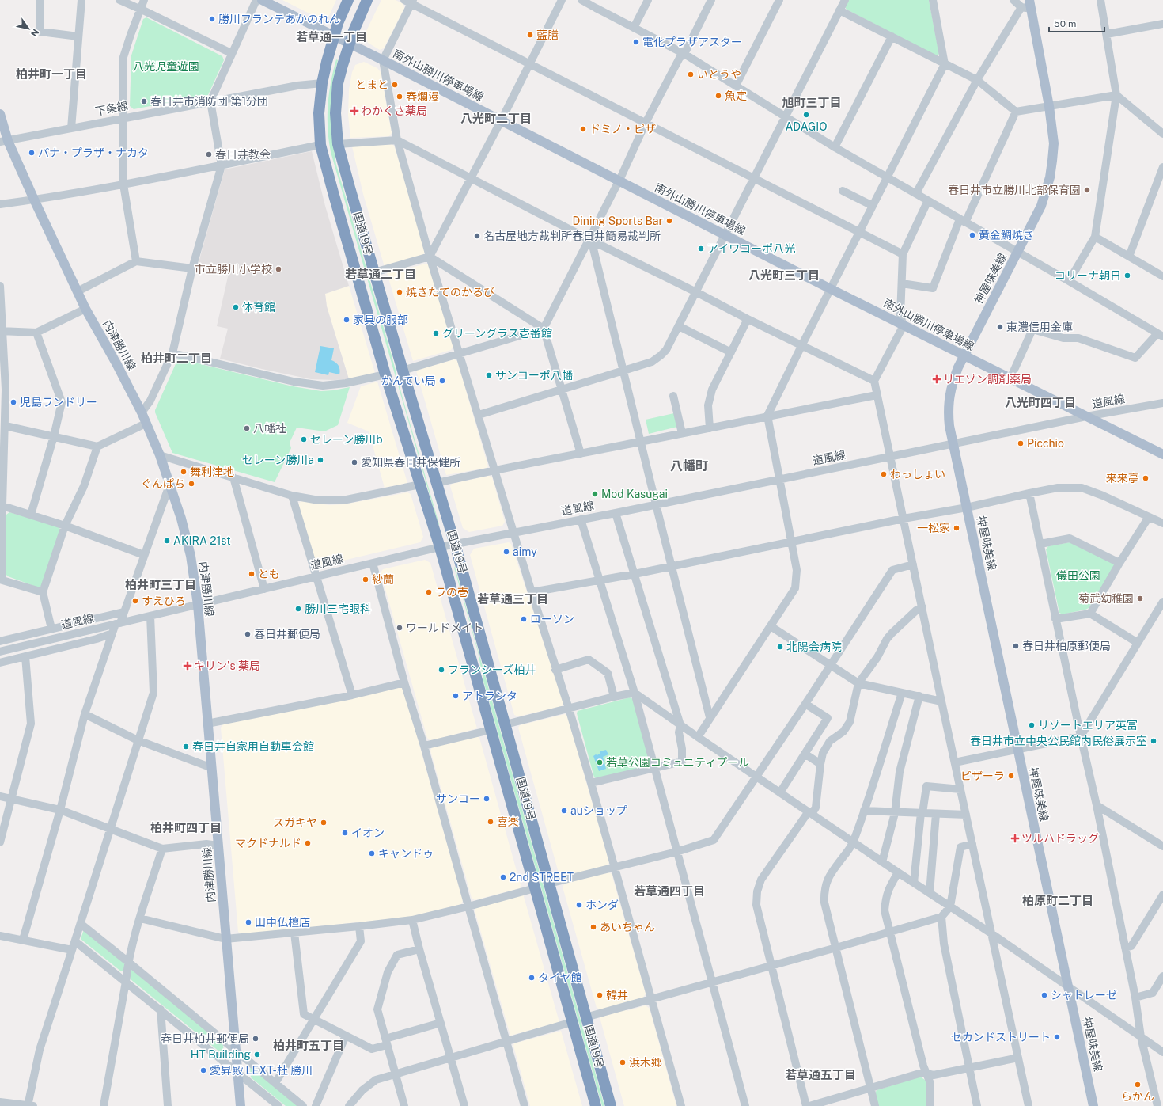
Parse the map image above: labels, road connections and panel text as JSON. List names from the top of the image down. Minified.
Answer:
{"streets":{"highway":["国道19号"],"main road":["南外山勝川停車場線","神屋味美線","内津勝川線"],"street":["下条線","道風線"]},"crossings":[["南外山勝川停車場線","国道19号"],["南外山勝川停車場線","神屋味美線"],["南外山勝川停車場線","道風線"],["下条線","国道19号"],["下条線","内津勝川線"],["国道19号","道風線"],["神屋味美線","道風線"],["内津勝川線","道風線"]],"districts":["若草通一丁目","柏井町一丁目","旭町三丁目","八光町二丁目","若草通二丁目","八光町三丁目","柏井町二丁目","八光町四丁目","八幡町","柏井町三丁目","若草通三丁目","柏井町四丁目","若草通四丁目","柏原町二丁目","柏井町五丁目","若草通五丁目"],"parks":["八光児童遊園","儀田公園"],"places":{"other":["勝川フランテあかのれん","藍膳","電化プラザアスター","いとうや","とまと","魚定","春爛漫","春日井市消防団 第1分団","ADAGIO","ドミノ・ピザ","パナ・プラザ・ナカタ","春日井教会","春日井市立勝川北部保育園","Dining Sports Bar","黄金鯛焼き","名古屋地方裁判所春日井簡易裁判所","アイワコーポ八光","市立勝川小学校","コリーナ朝日","焼きたてのかるび","体育館","家具の服部","東濃信用金庫","グリーングラス壱番館","サンコーポ八幡","かんてい局","児島ランドリー","八幡社","セレーン勝川b","Picchio","セレーン勝川a","愛知県春日井保健所","舞利津地","わっしょい","来来亭","ぐんぱち","Mod Kasugai","一松家","AKIRA 21st","aimy","とも","紗蘭","ラの壱","菊武幼稚園","すえひろ","勝川三宅眼科","ローソン","ワールドメイト","春日井郵便局","春日井柏原郵便局","北陽会病院","フランシーズ柏井","アトランタ","リゾートエリア英富","春日井市立中央公民館内民俗展示室","春日井自家用自動車会館","若草公園コミュニティプール","ピザーラ","サンコー","auショップ","喜楽","スガキヤ","イオン","マクドナルド","キャンドゥ","2nd STREET","ホンダ","田中仏檀店","あいちゃん","タイヤ館","韓丼","シャトレーゼ","セカンドストリート","春日井柏井郵便局","HT Building","浜木郷","愛昇殿 LEXT-杜 勝川","らかん"],"health":["わかくさ薬局","リエゾン調剤薬局","キリン's 薬局","ツルハドラッグ"]},"scale_bar":"50 m","north":"bottom right"}
